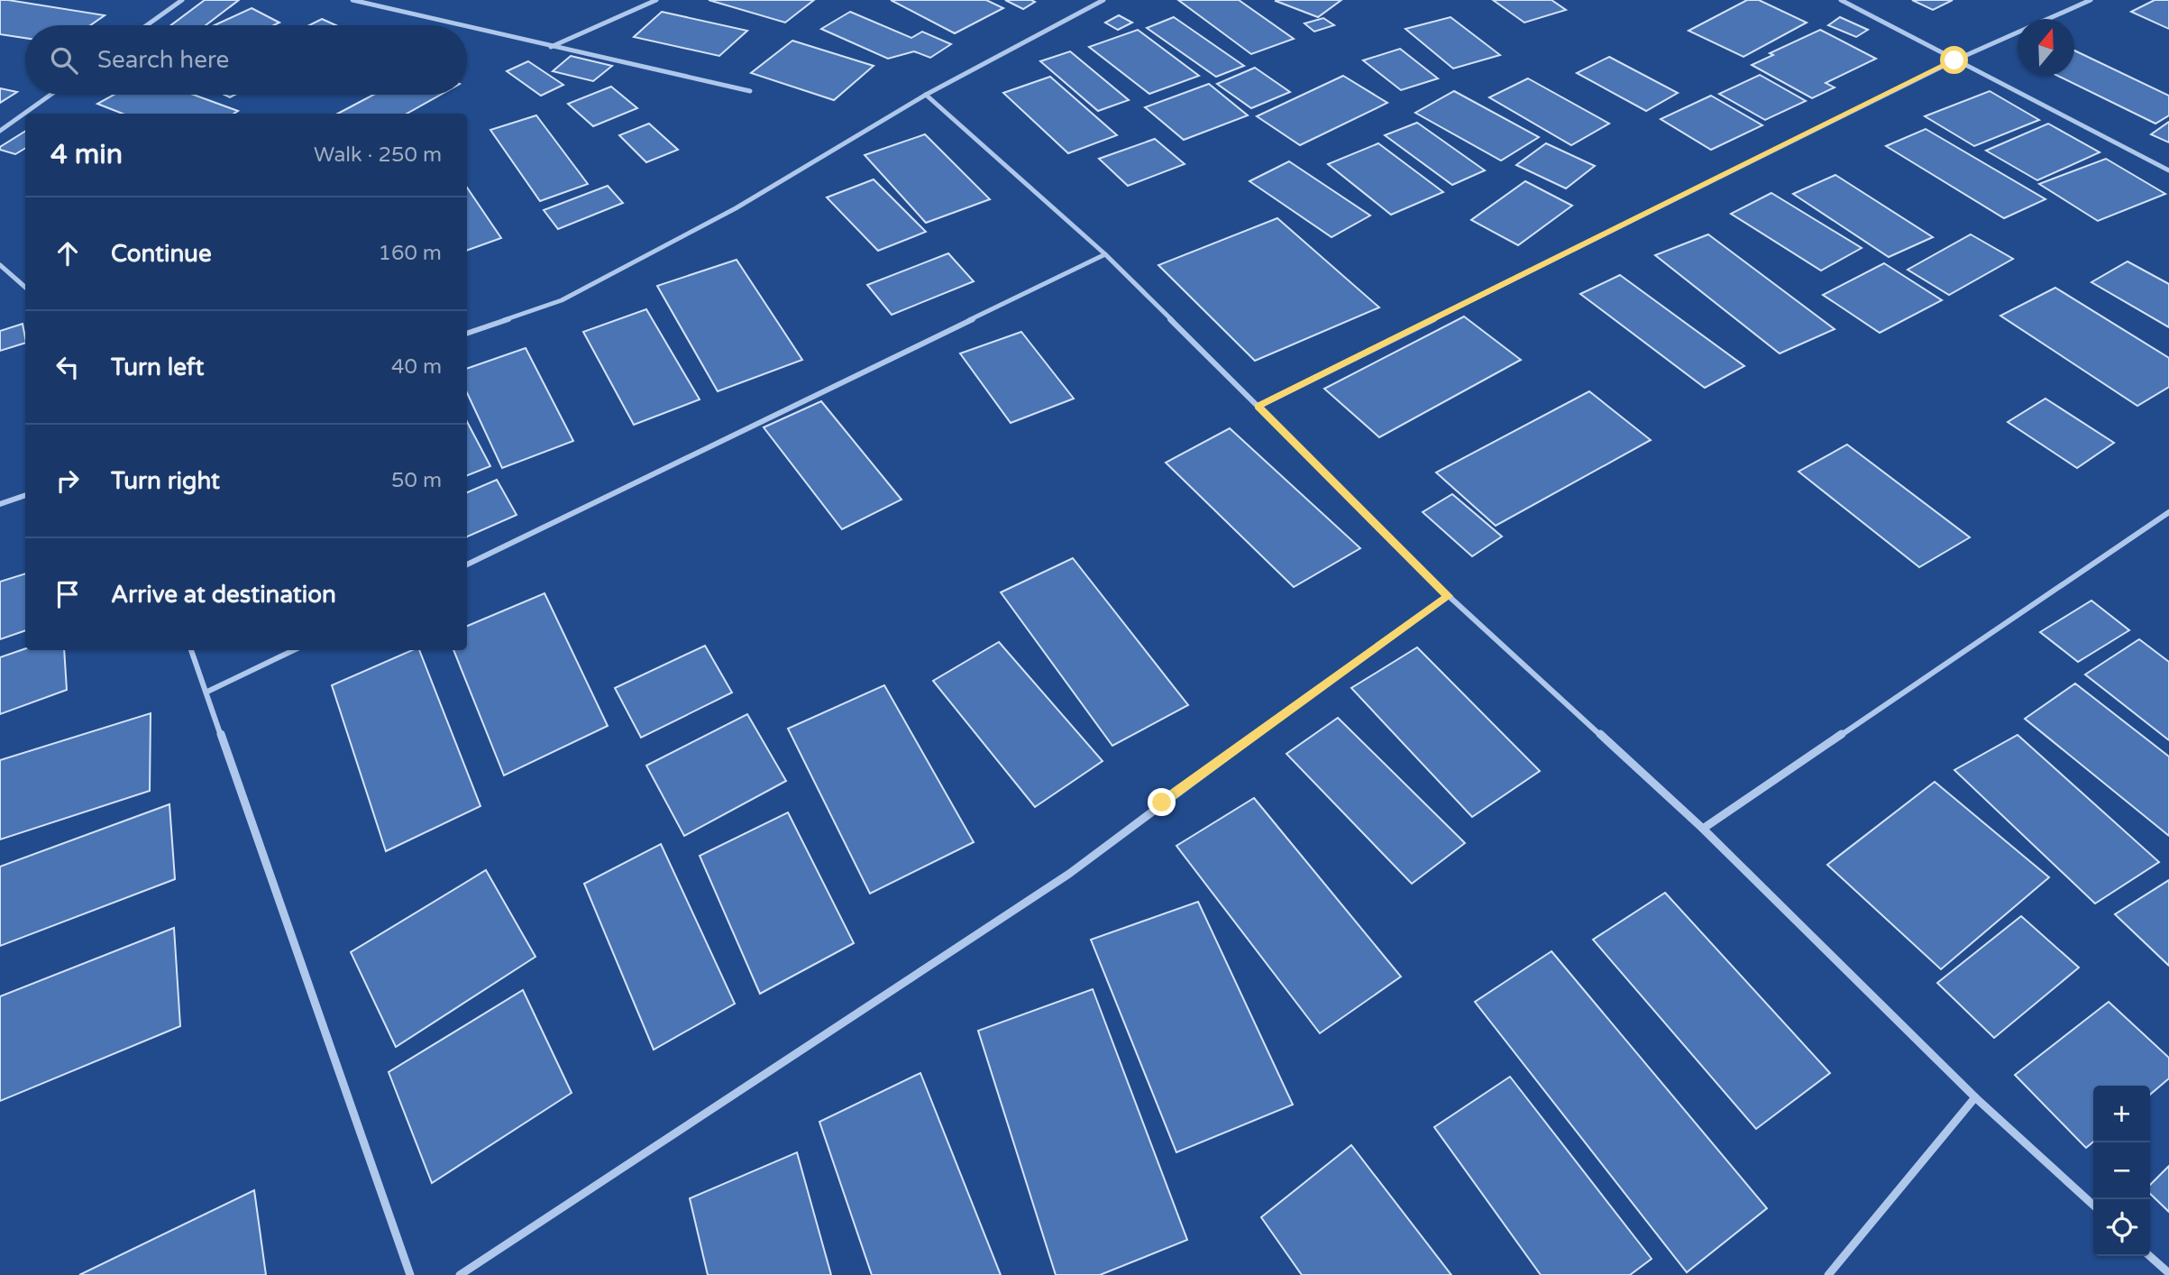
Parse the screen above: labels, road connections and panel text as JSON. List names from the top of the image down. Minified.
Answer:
{"north":"top","page":{"search":"Search here","heading":["4 min","Walk · 250 m"],"list":[["Continue","160 m"],["Turn left","40 m"],["Turn right","50 m"],"Arrive at destination"],"map_buttons":["+","−"]}}
